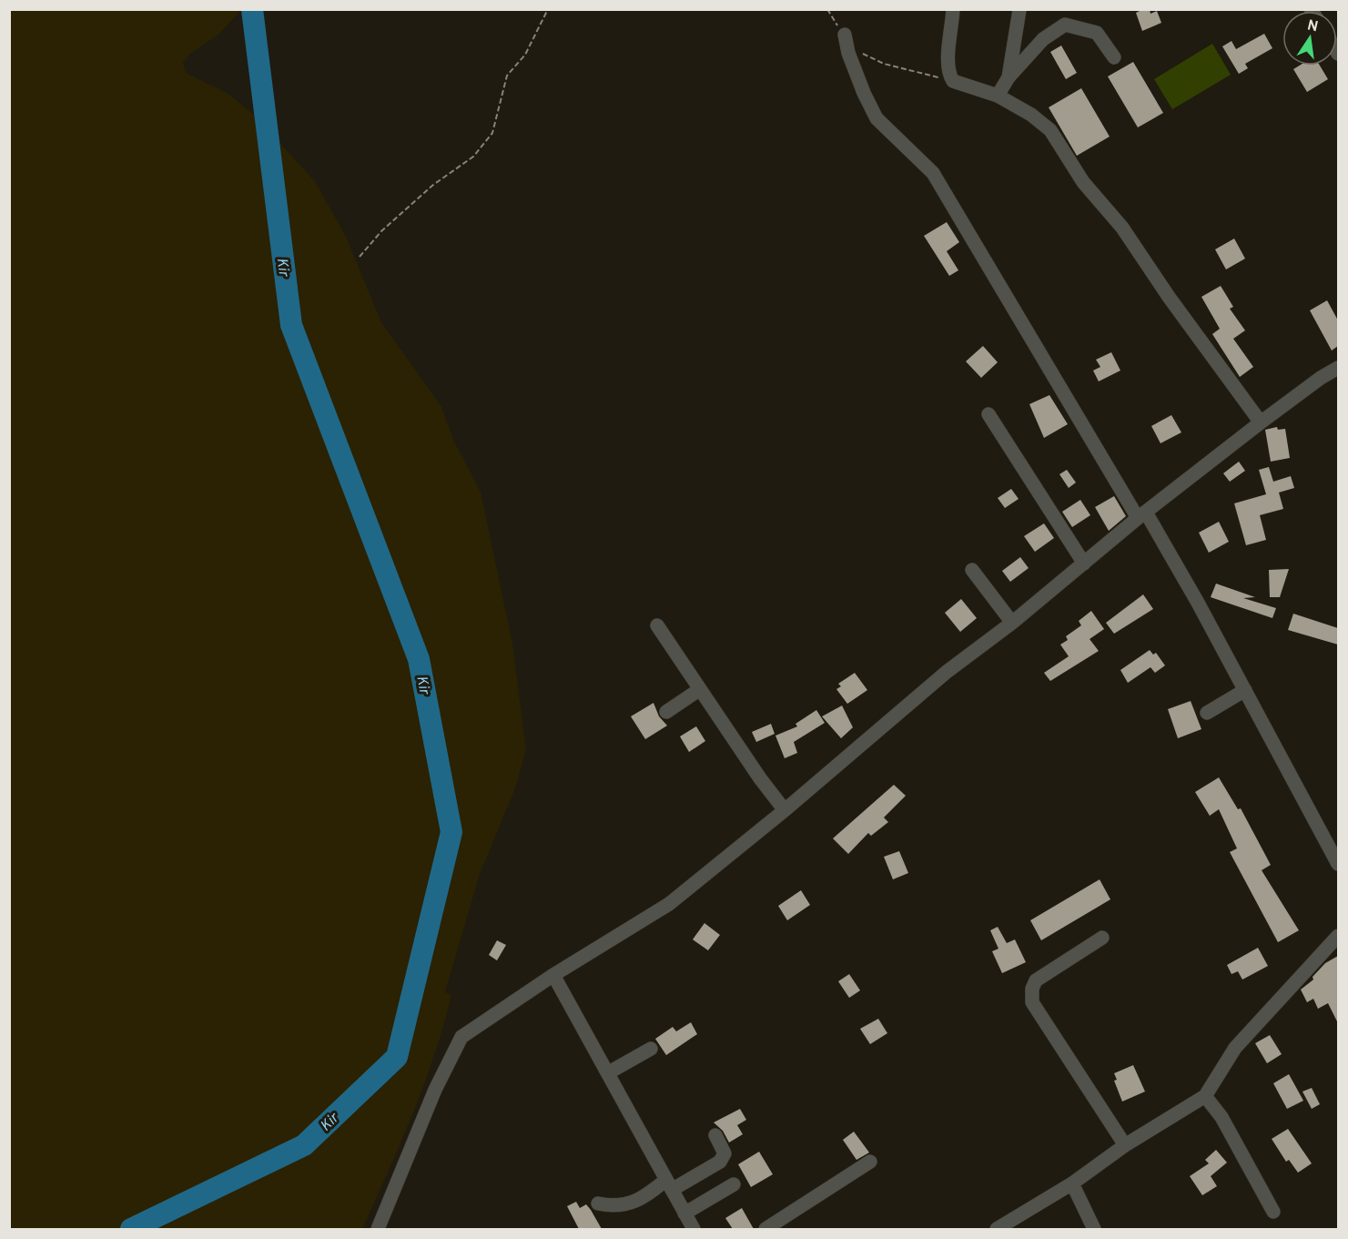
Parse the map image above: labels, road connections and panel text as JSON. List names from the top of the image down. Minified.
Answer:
{"water":["Kir"],"north":"top"}
